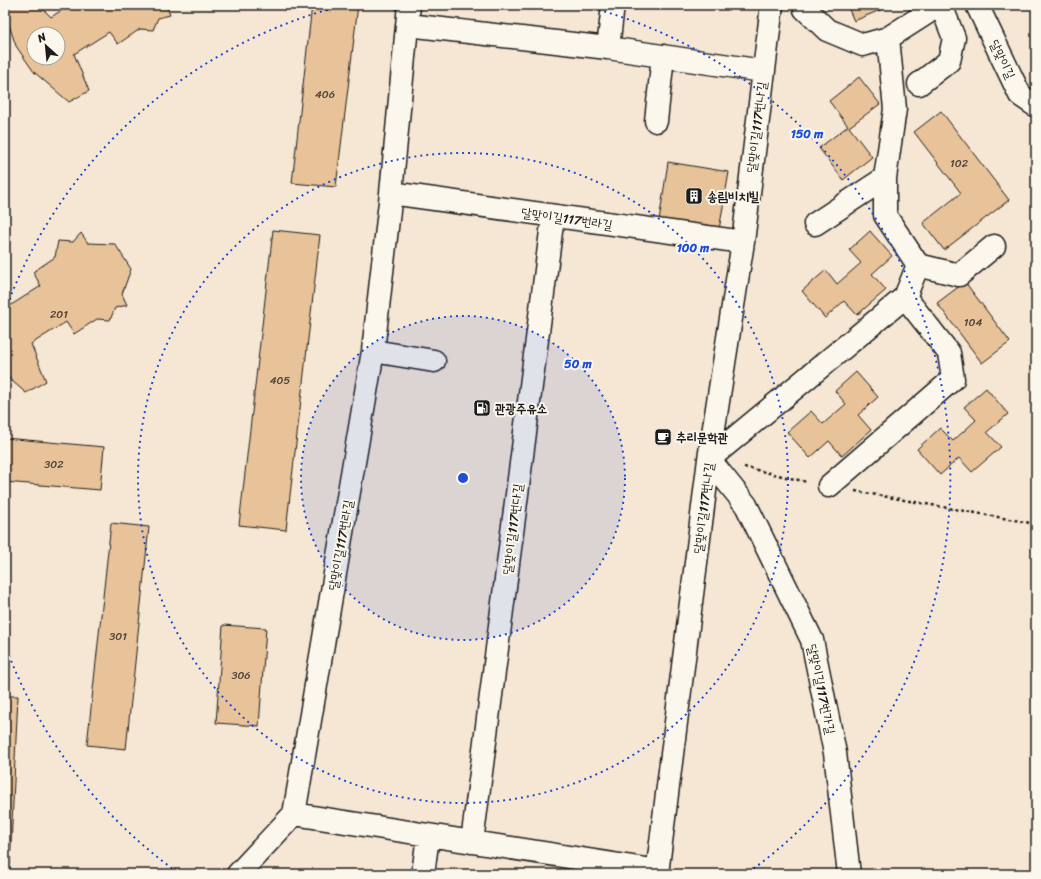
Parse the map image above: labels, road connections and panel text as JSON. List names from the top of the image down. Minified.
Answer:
{"streets":{"street":["달맞이길","달맞이길117번나길","달맞이길117번라길","달맞이길117번다길","달맞이길117번가길"]},"crossings":[["달맞이길117번나길","달맞이길117번라길"],["달맞이길117번나길","달맞이길117번가길"],["달맞이길117번라길","달맞이길117번다길"]],"places":{"building":["송림비치빌"],"fuel station":["관광주유소"],"cafe":["추리문학관"]},"house_numbers":["406","102","201","104","405","302","301","306"],"north":"top left","rings":["150 m","100 m","50 m"]}
